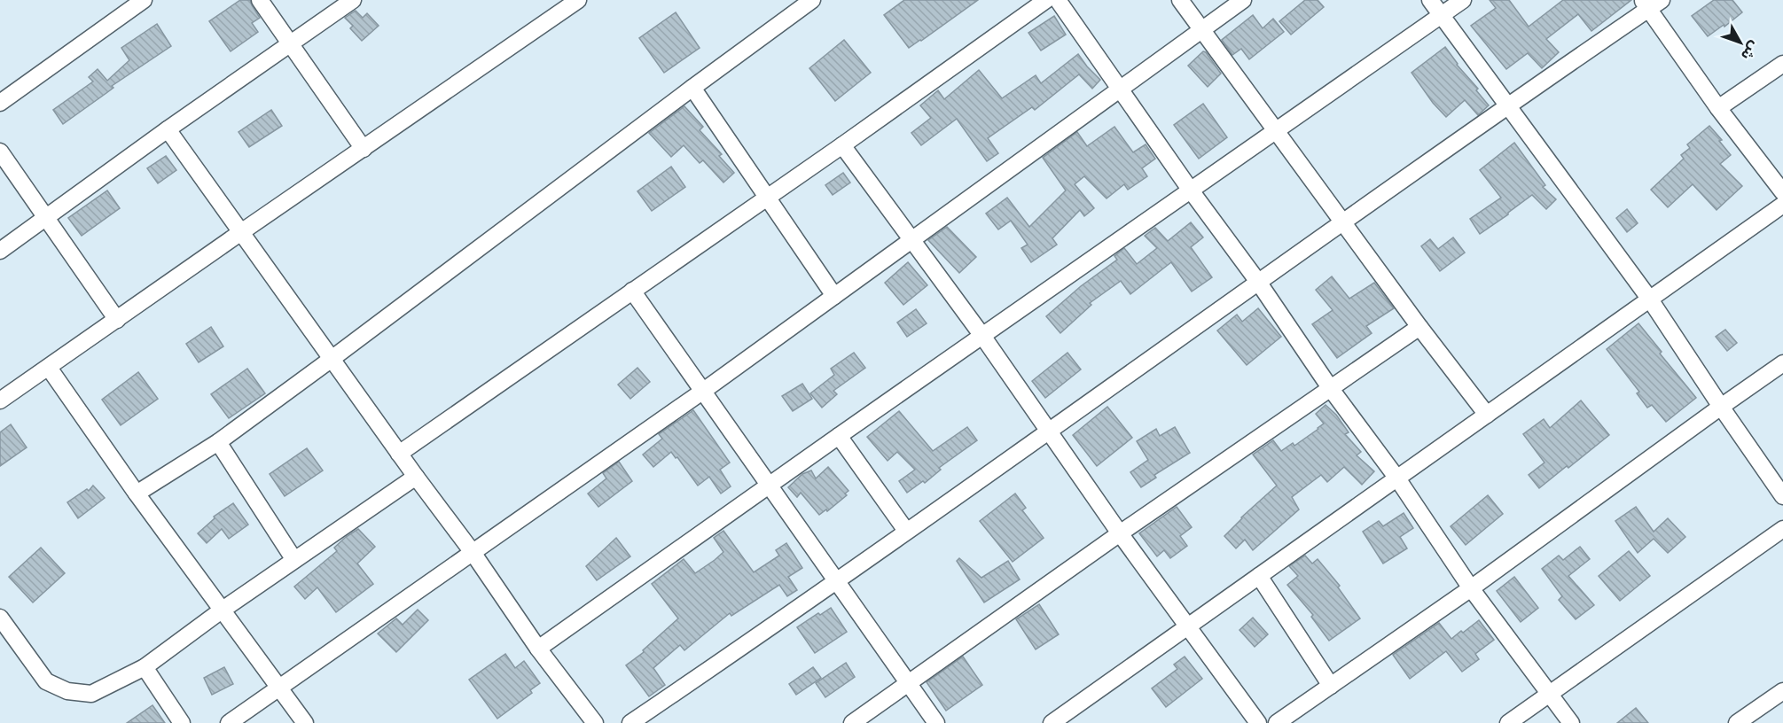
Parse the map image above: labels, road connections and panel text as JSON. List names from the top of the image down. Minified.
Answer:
{"north":"bottom right"}
